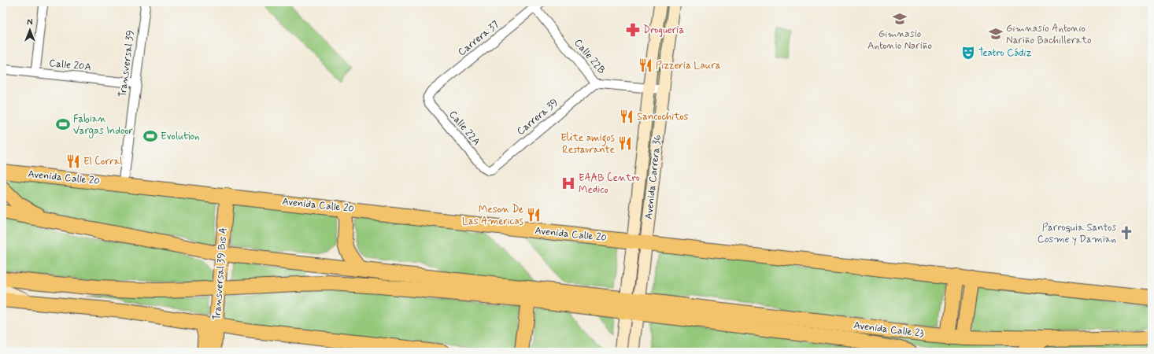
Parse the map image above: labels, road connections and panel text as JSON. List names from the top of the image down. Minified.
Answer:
{"streets":{"highway":["Avenida Calle 20","Avenida Calle 23"],"main road":["Avenida Carrera 36","Transversal 39 Bis A"],"street":["Carrera 37","Calle 22B","Transversal 39","Calle 20A","Carrera 39","Calle 22A"]},"crossings":[["Carrera 37","Calle 22B"],["Carrera 37","Calle 22A"],["Calle 22B","Carrera 39"],["Calle 22B","Avenida Carrera 36"],["Transversal 39","Calle 20A"],["Transversal 39","Avenida Calle 20"],["Carrera 39","Calle 22A"],["Avenida Carrera 36","Avenida Calle 20"],["Avenida Carrera 36","Avenida Calle 23"],["Avenida Calle 20","Transversal 39 Bis A"]],"places":{"school or university":["Gimnasio Antonio Nariño","Gimnasio Antonio Nariño Bachillerato"],"pharmacy":["Drogueria"],"theatre":["Teatro Cádiz"],"restaurant":["Pizzeria Laura","Sancochitos","Elite amigos Restaurante","El Corral","Meson De Las Americas"],"sports":["Fabian Vargas Indoor","Evolution"],"hospital":["EAAB Centro Medico"],"church":["Parroquia Santos Cosme y Damian"]},"north":"top"}
